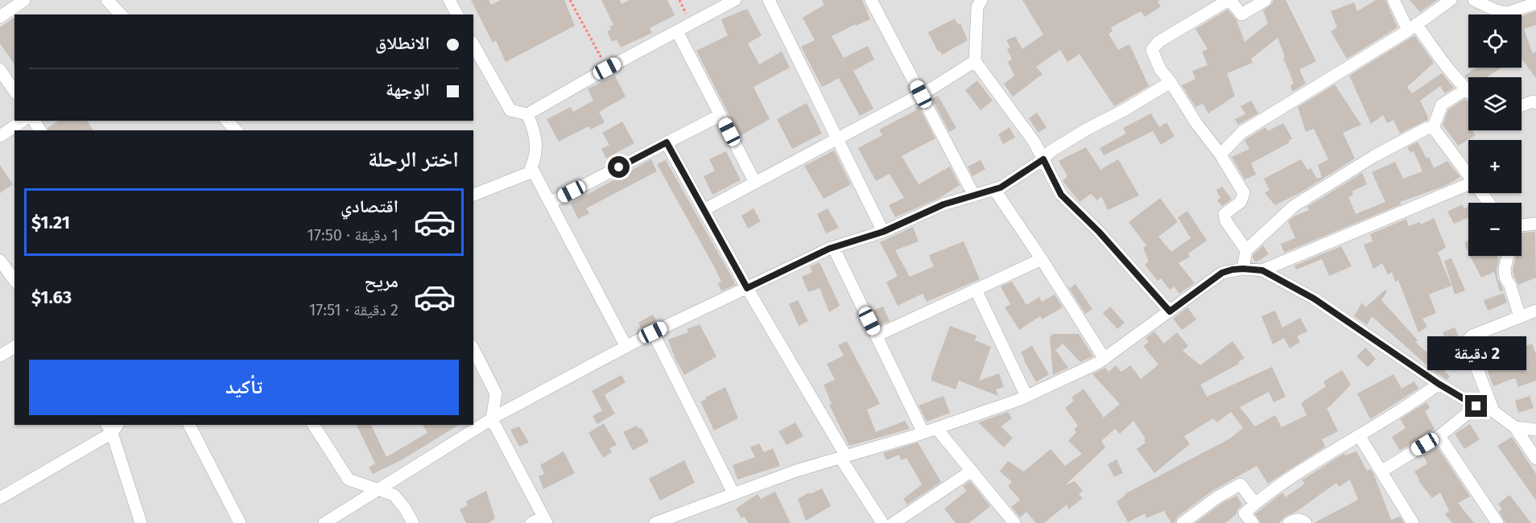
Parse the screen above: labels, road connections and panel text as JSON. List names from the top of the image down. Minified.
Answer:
{"page":{"map_buttons":["+","−"],"banner":["الانطلاق","الوجهة"],"heading":"اختر الرحلة","list":[{"name":"اقتصادي","note":"1 دقيقة · 17:50","value":"$1.21"},{"name":"مريح","note":"2 دقيقة · 17:51","value":"$1.63"}],"bubble":"2 دقيقة","buttons":"تأكيد"}}
